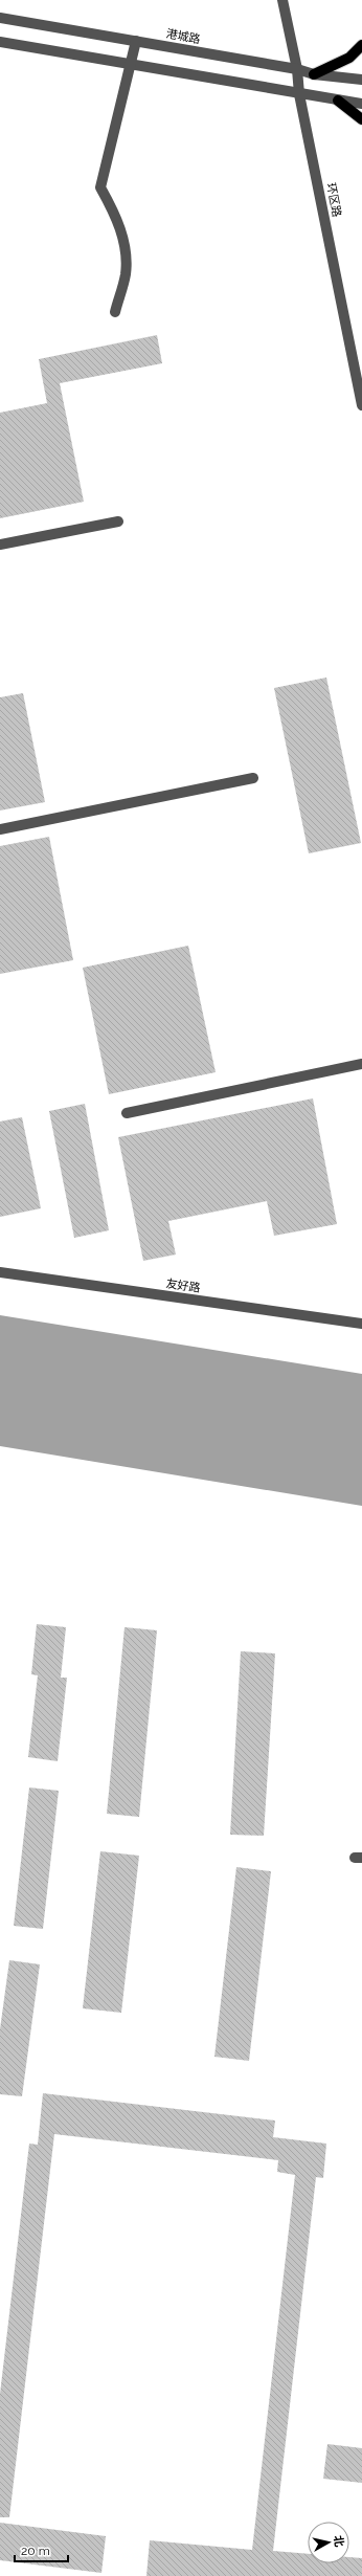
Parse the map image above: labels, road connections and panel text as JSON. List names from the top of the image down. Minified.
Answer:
{"streets":{"street":["港城路","环区路","友好路"]},"crossings":[["港城路","环区路"]],"scale_bar":"20 m","north":"right"}
